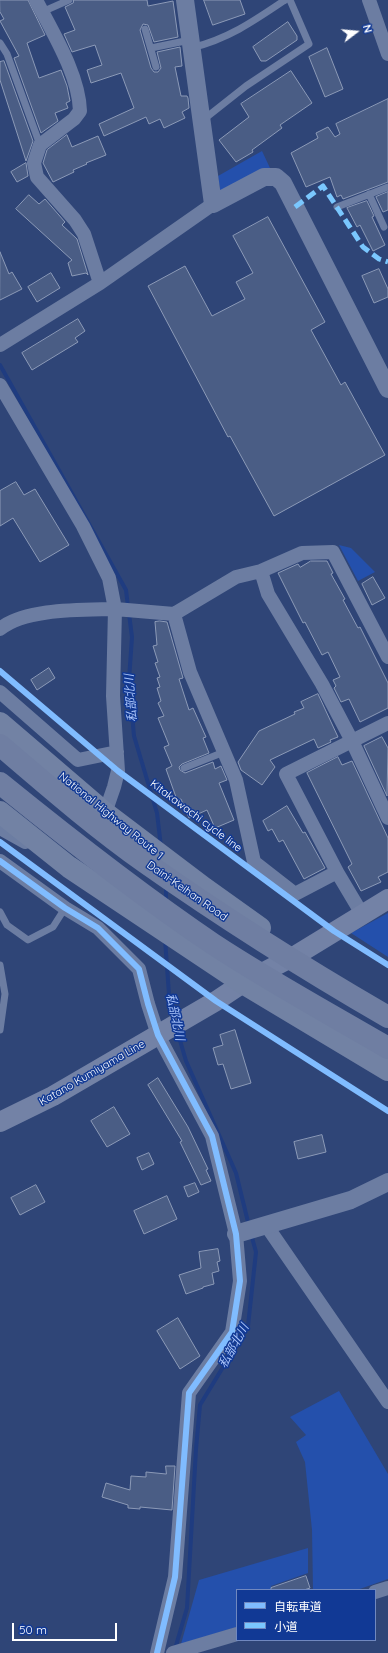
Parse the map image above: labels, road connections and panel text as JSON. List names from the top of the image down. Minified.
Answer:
{"streets":{"highway":["National Highway Route 1","Daini-Keihan Road"],"main road":["Katano Kumiyama Line"],"cycle path":["Kitakawachi cycle line"]},"crossings":[["National Highway Route 1","Katano Kumiyama Line"]],"water":["私部北川"],"legend":["自転車道","小道"],"scale_bar":"50 m","north":"right"}
